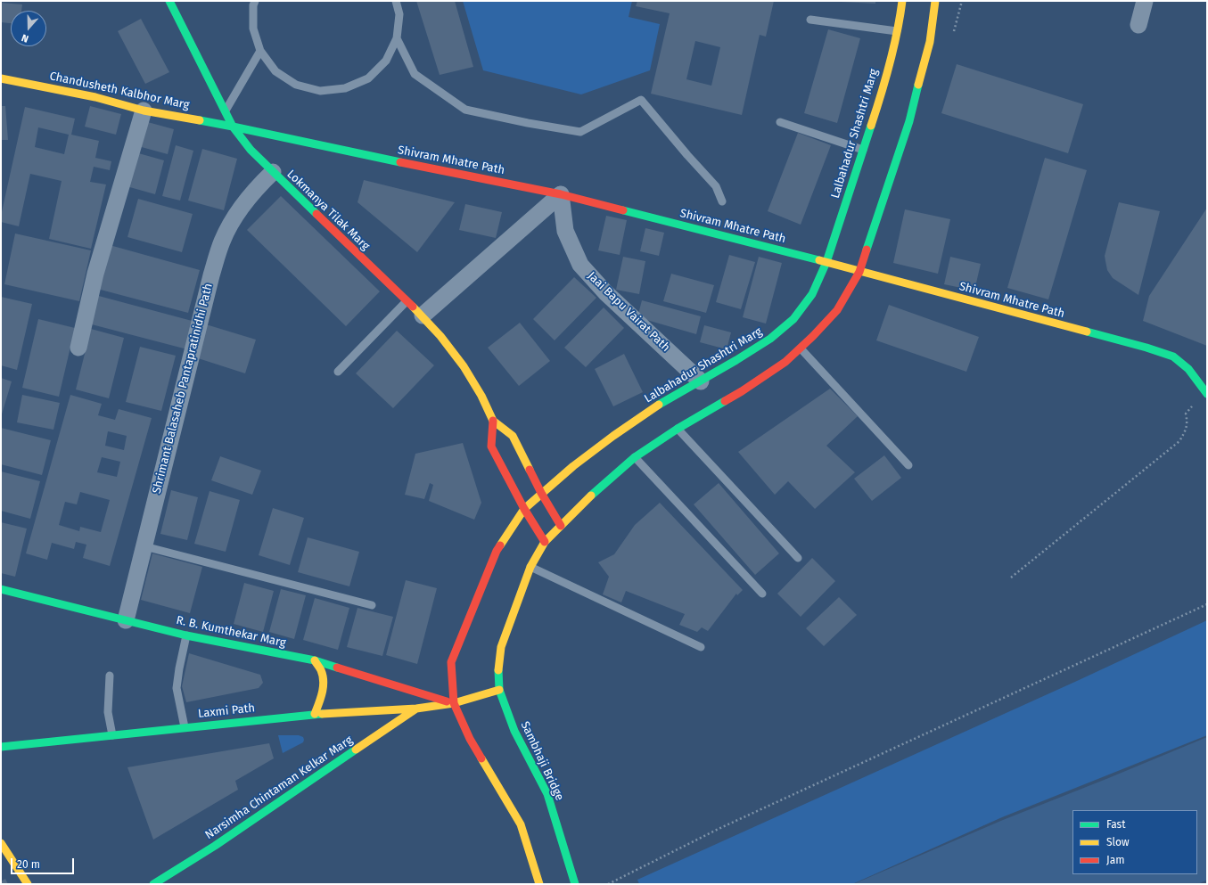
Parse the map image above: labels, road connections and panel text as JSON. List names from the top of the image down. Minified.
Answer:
{"streets":{"main road":["Chandusheth Kalbhor Marg","Lalbahadur Shashtri Marg","Shivram Mhatre Path","Lokmanya Tilak Marg","R. B. Kumthekar Marg","Laxmi Path","Sambhaji Bridge","Narsimha Chintaman Kelkar Marg"],"street":["Jaai Bapu Vairat Path","Shrimant Balasaheb Pantapratinidhi Path"]},"crossings":[["Chandusheth Kalbhor Marg","Shivram Mhatre Path"],["Chandusheth Kalbhor Marg","Lokmanya Tilak Marg"],["Lalbahadur Shashtri Marg","Shivram Mhatre Path"],["Lalbahadur Shashtri Marg","Lokmanya Tilak Marg"],["Lalbahadur Shashtri Marg","Jaai Bapu Vairat Path"],["Lalbahadur Shashtri Marg","R. B. Kumthekar Marg"],["Lalbahadur Shashtri Marg","Laxmi Path"],["Shivram Mhatre Path","Lokmanya Tilak Marg"],["Shivram Mhatre Path","Jaai Bapu Vairat Path"],["Lokmanya Tilak Marg","Shrimant Balasaheb Pantapratinidhi Path"],["Shrimant Balasaheb Pantapratinidhi Path","R. B. Kumthekar Marg"],["R. B. Kumthekar Marg","Laxmi Path"],["Laxmi Path","Sambhaji Bridge"],["Laxmi Path","Narsimha Chintaman Kelkar Marg"]],"legend":["Fast","Slow","Jam"],"scale_bar":"20 m","north":"bottom"}
